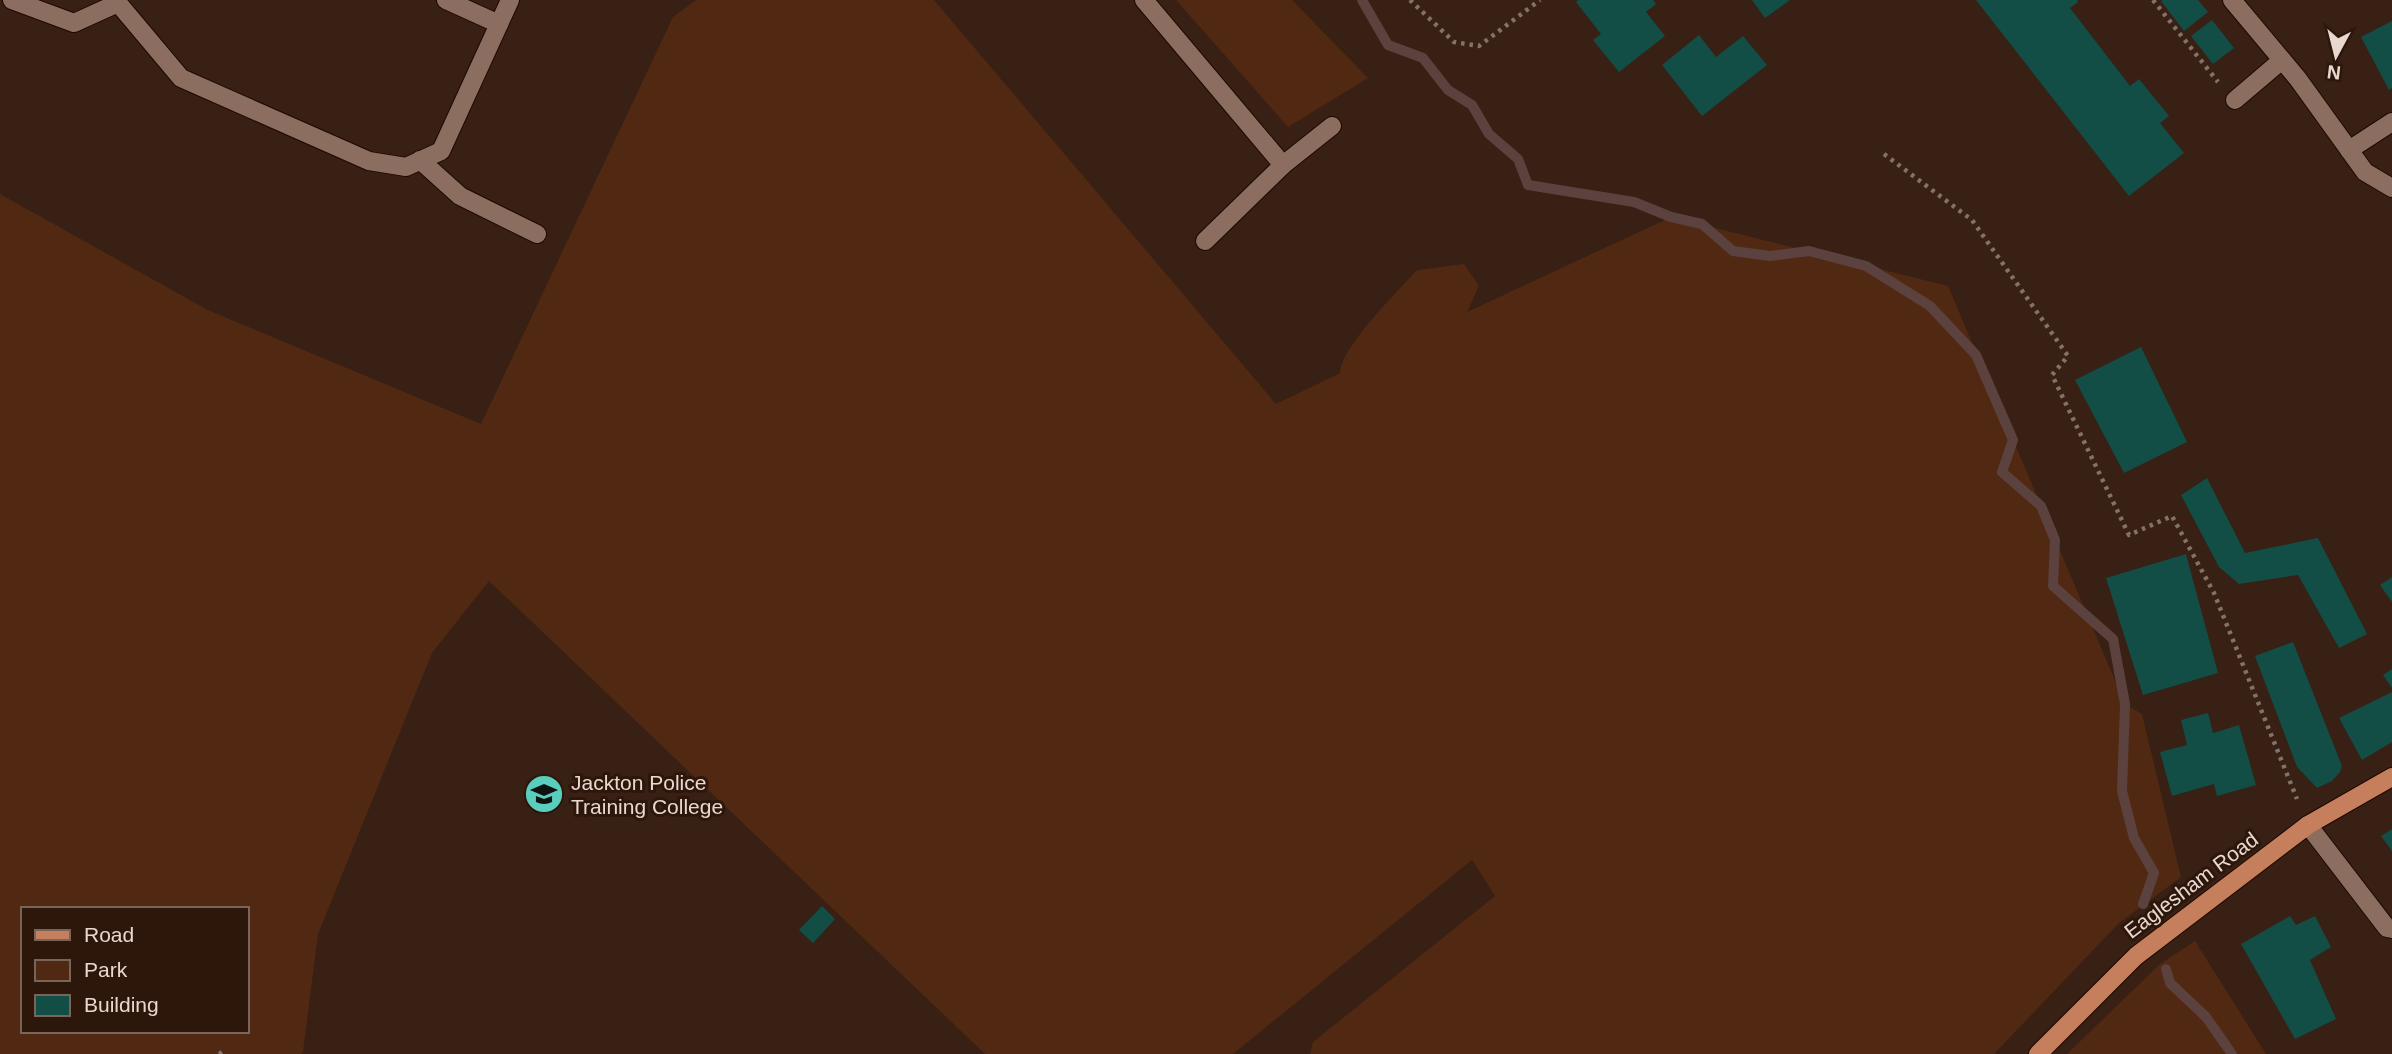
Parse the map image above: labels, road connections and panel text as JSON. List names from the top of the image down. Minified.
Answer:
{"streets":{"main road":["Eaglesham Road"]},"places":{"school or university":["Jackton Police Training College"]},"legend":["Road","Park","Building"],"north":"bottom"}
